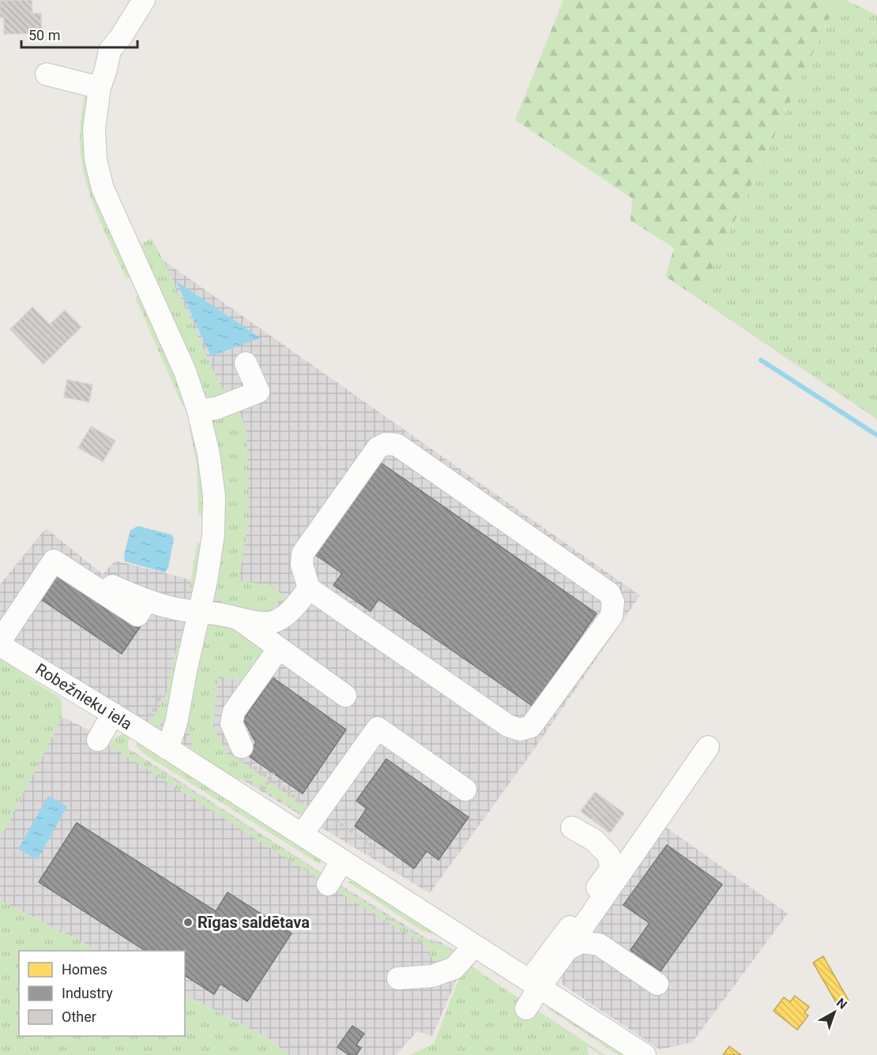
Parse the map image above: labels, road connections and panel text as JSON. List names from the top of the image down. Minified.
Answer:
{"streets":{"street":["Robežnieku iela"]},"places":["Rīgas saldētava"],"legend":["Homes","Industry","Other"],"scale_bar":"50 m","north":"top right"}
